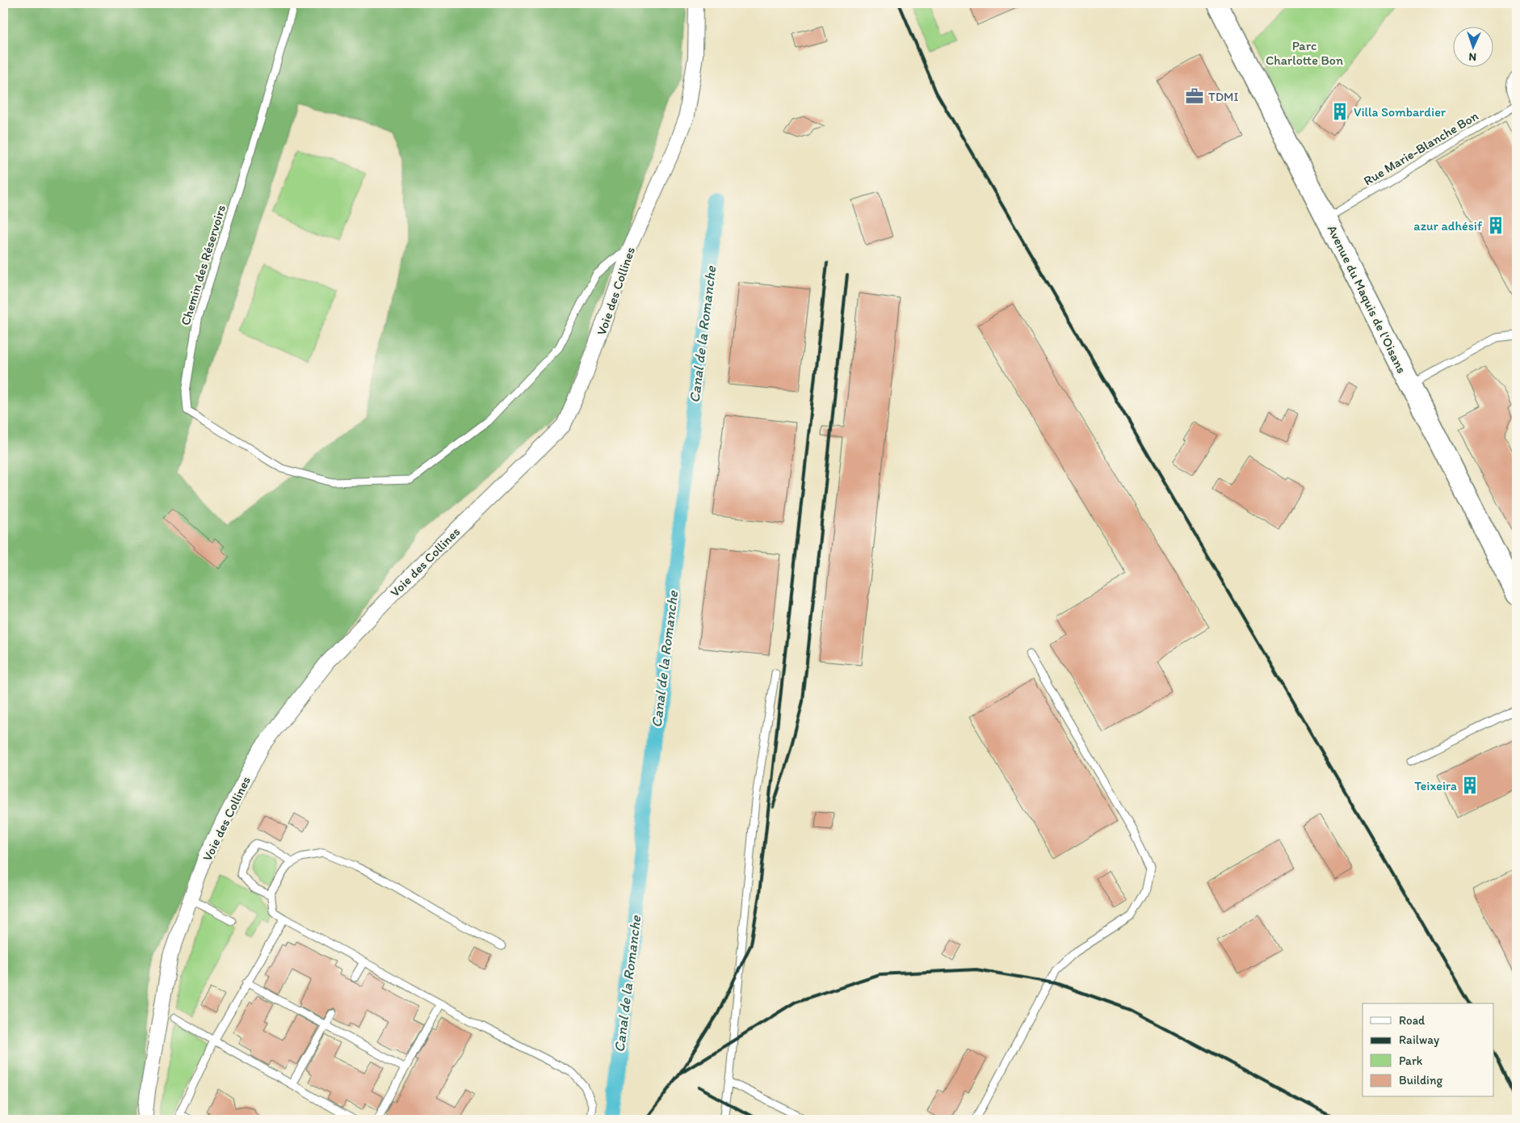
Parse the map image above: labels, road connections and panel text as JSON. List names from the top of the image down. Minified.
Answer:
{"streets":{"street":["Voie des Collines","Avenue du Maquis de l'Oisans"],"lane":["Rue Marie-Blanche Bon","Chemin des Réservoirs"]},"crossings":[["Rue Marie-Blanche Bon","Avenue du Maquis de l'Oisans"],["Chemin des Réservoirs","Voie des Collines"]],"water":["Canal de la Romanche"],"parks":["Parc Charlotte Bon"],"places":{"office":["TDMI"],"building":["Villa Sombardier","azur adhésif","Teixeira"]},"legend":["Road","Railway","Park","Building"],"north":"bottom"}
